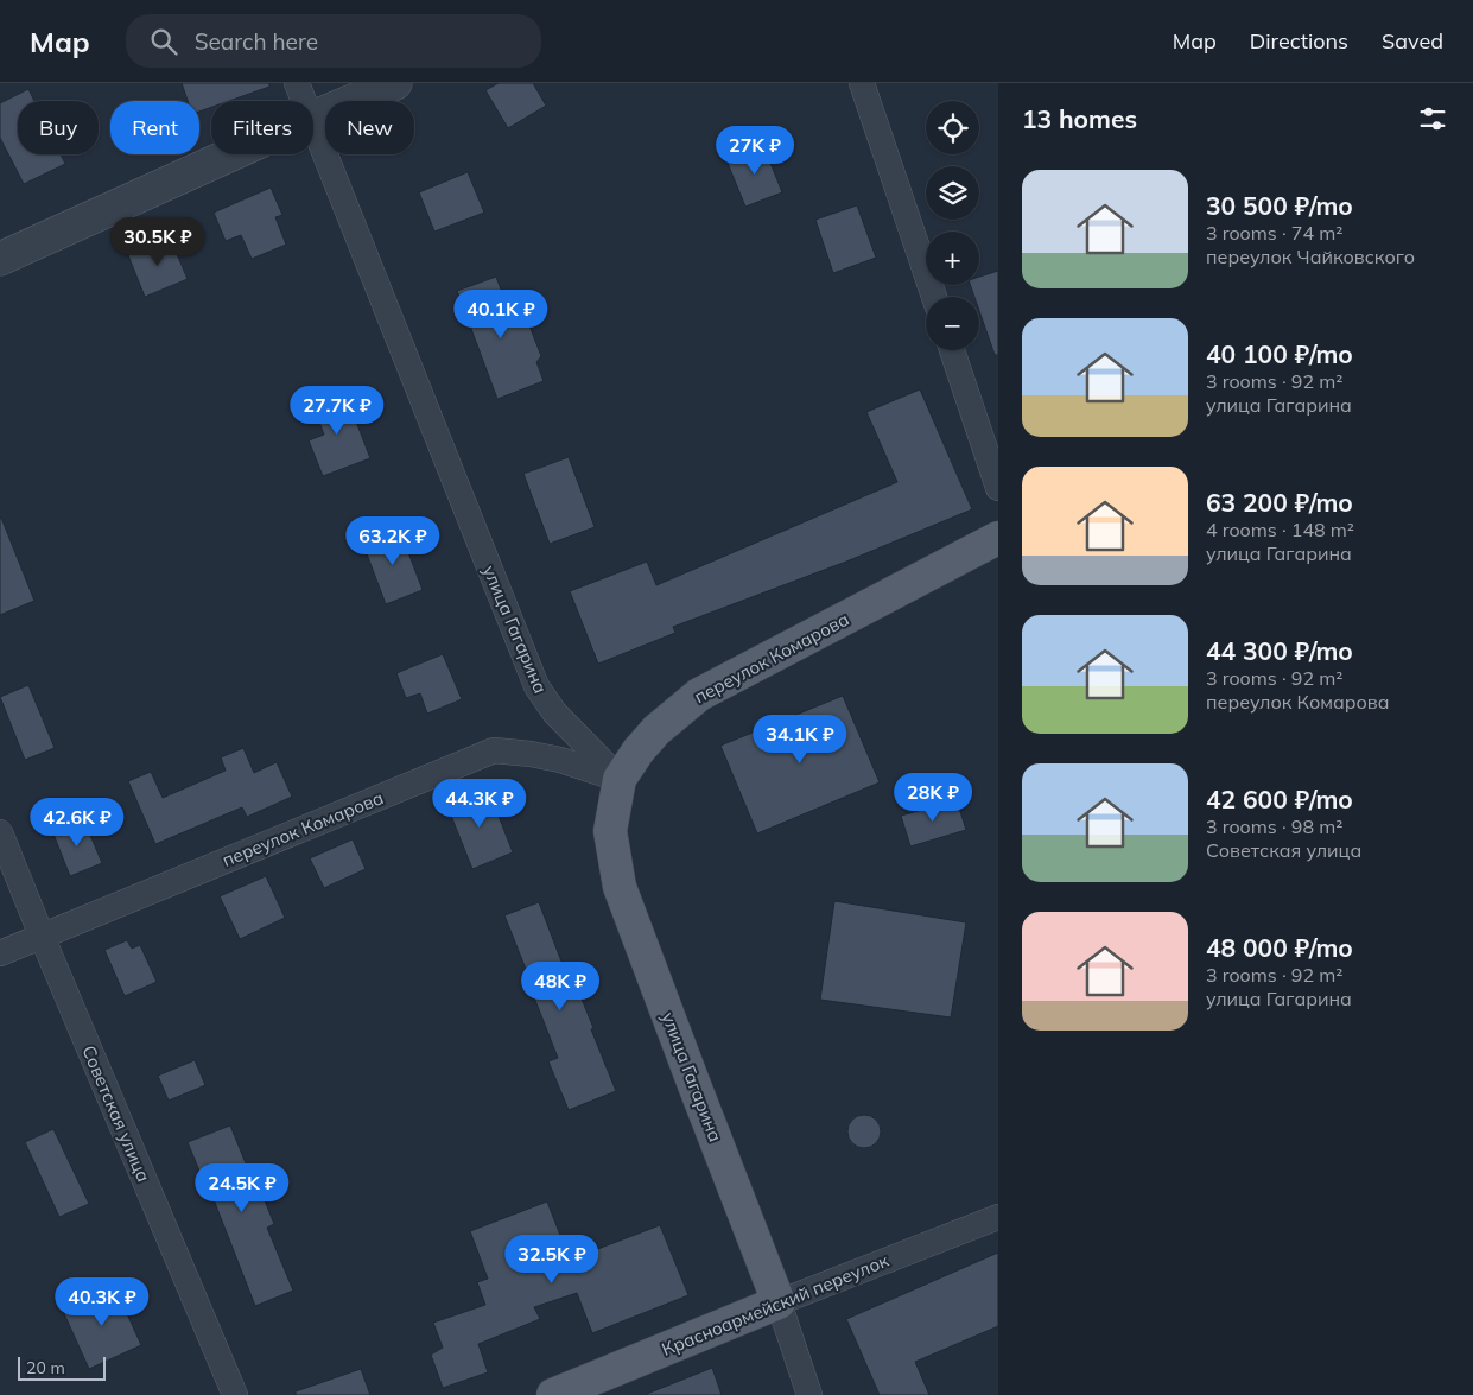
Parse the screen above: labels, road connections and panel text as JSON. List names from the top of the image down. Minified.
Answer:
{"streets":{"main road":["улица Гагарина","переулок Комарова","Красноармейский переулок"],"street":["Советская улица"]},"crossings":[["улица Гагарина","переулок Комарова"],["улица Гагарина","Красноармейский переулок"],["переулок Комарова","Советская улица"]],"scale_bar":"20 m","page":{"header":"Map","search":"Search here","nav":["Map","Directions","Saved"],"heading":"13 homes","map_buttons":["+","−"],"chip":["Buy","Rent","Filters","New"],"price":["27K ₽","30.5K ₽","40.1K ₽","27.7K ₽","63.2K ₽","34.1K ₽","28K ₽","44.3K ₽","42.6K ₽","48K ₽","24.5K ₽","32.5K ₽","40.3K ₽"],"list":[{"name":"30 500 ₽/mo","note":"3 rooms · 74 m² · переулок Чайковского"},{"name":"40 100 ₽/mo","note":"3 rooms · 92 m² · улица Гагарина"},{"name":"63 200 ₽/mo","note":"4 rooms · 148 m² · улица Гагарина"},{"name":"44 300 ₽/mo","note":"3 rooms · 92 m² · переулок Комарова"},{"name":"42 600 ₽/mo","note":"3 rooms · 98 m² · Советская улица"},{"name":"48 000 ₽/mo","note":"3 rooms · 92 m² · улица Гагарина"}],"scale":"20 m"}}
